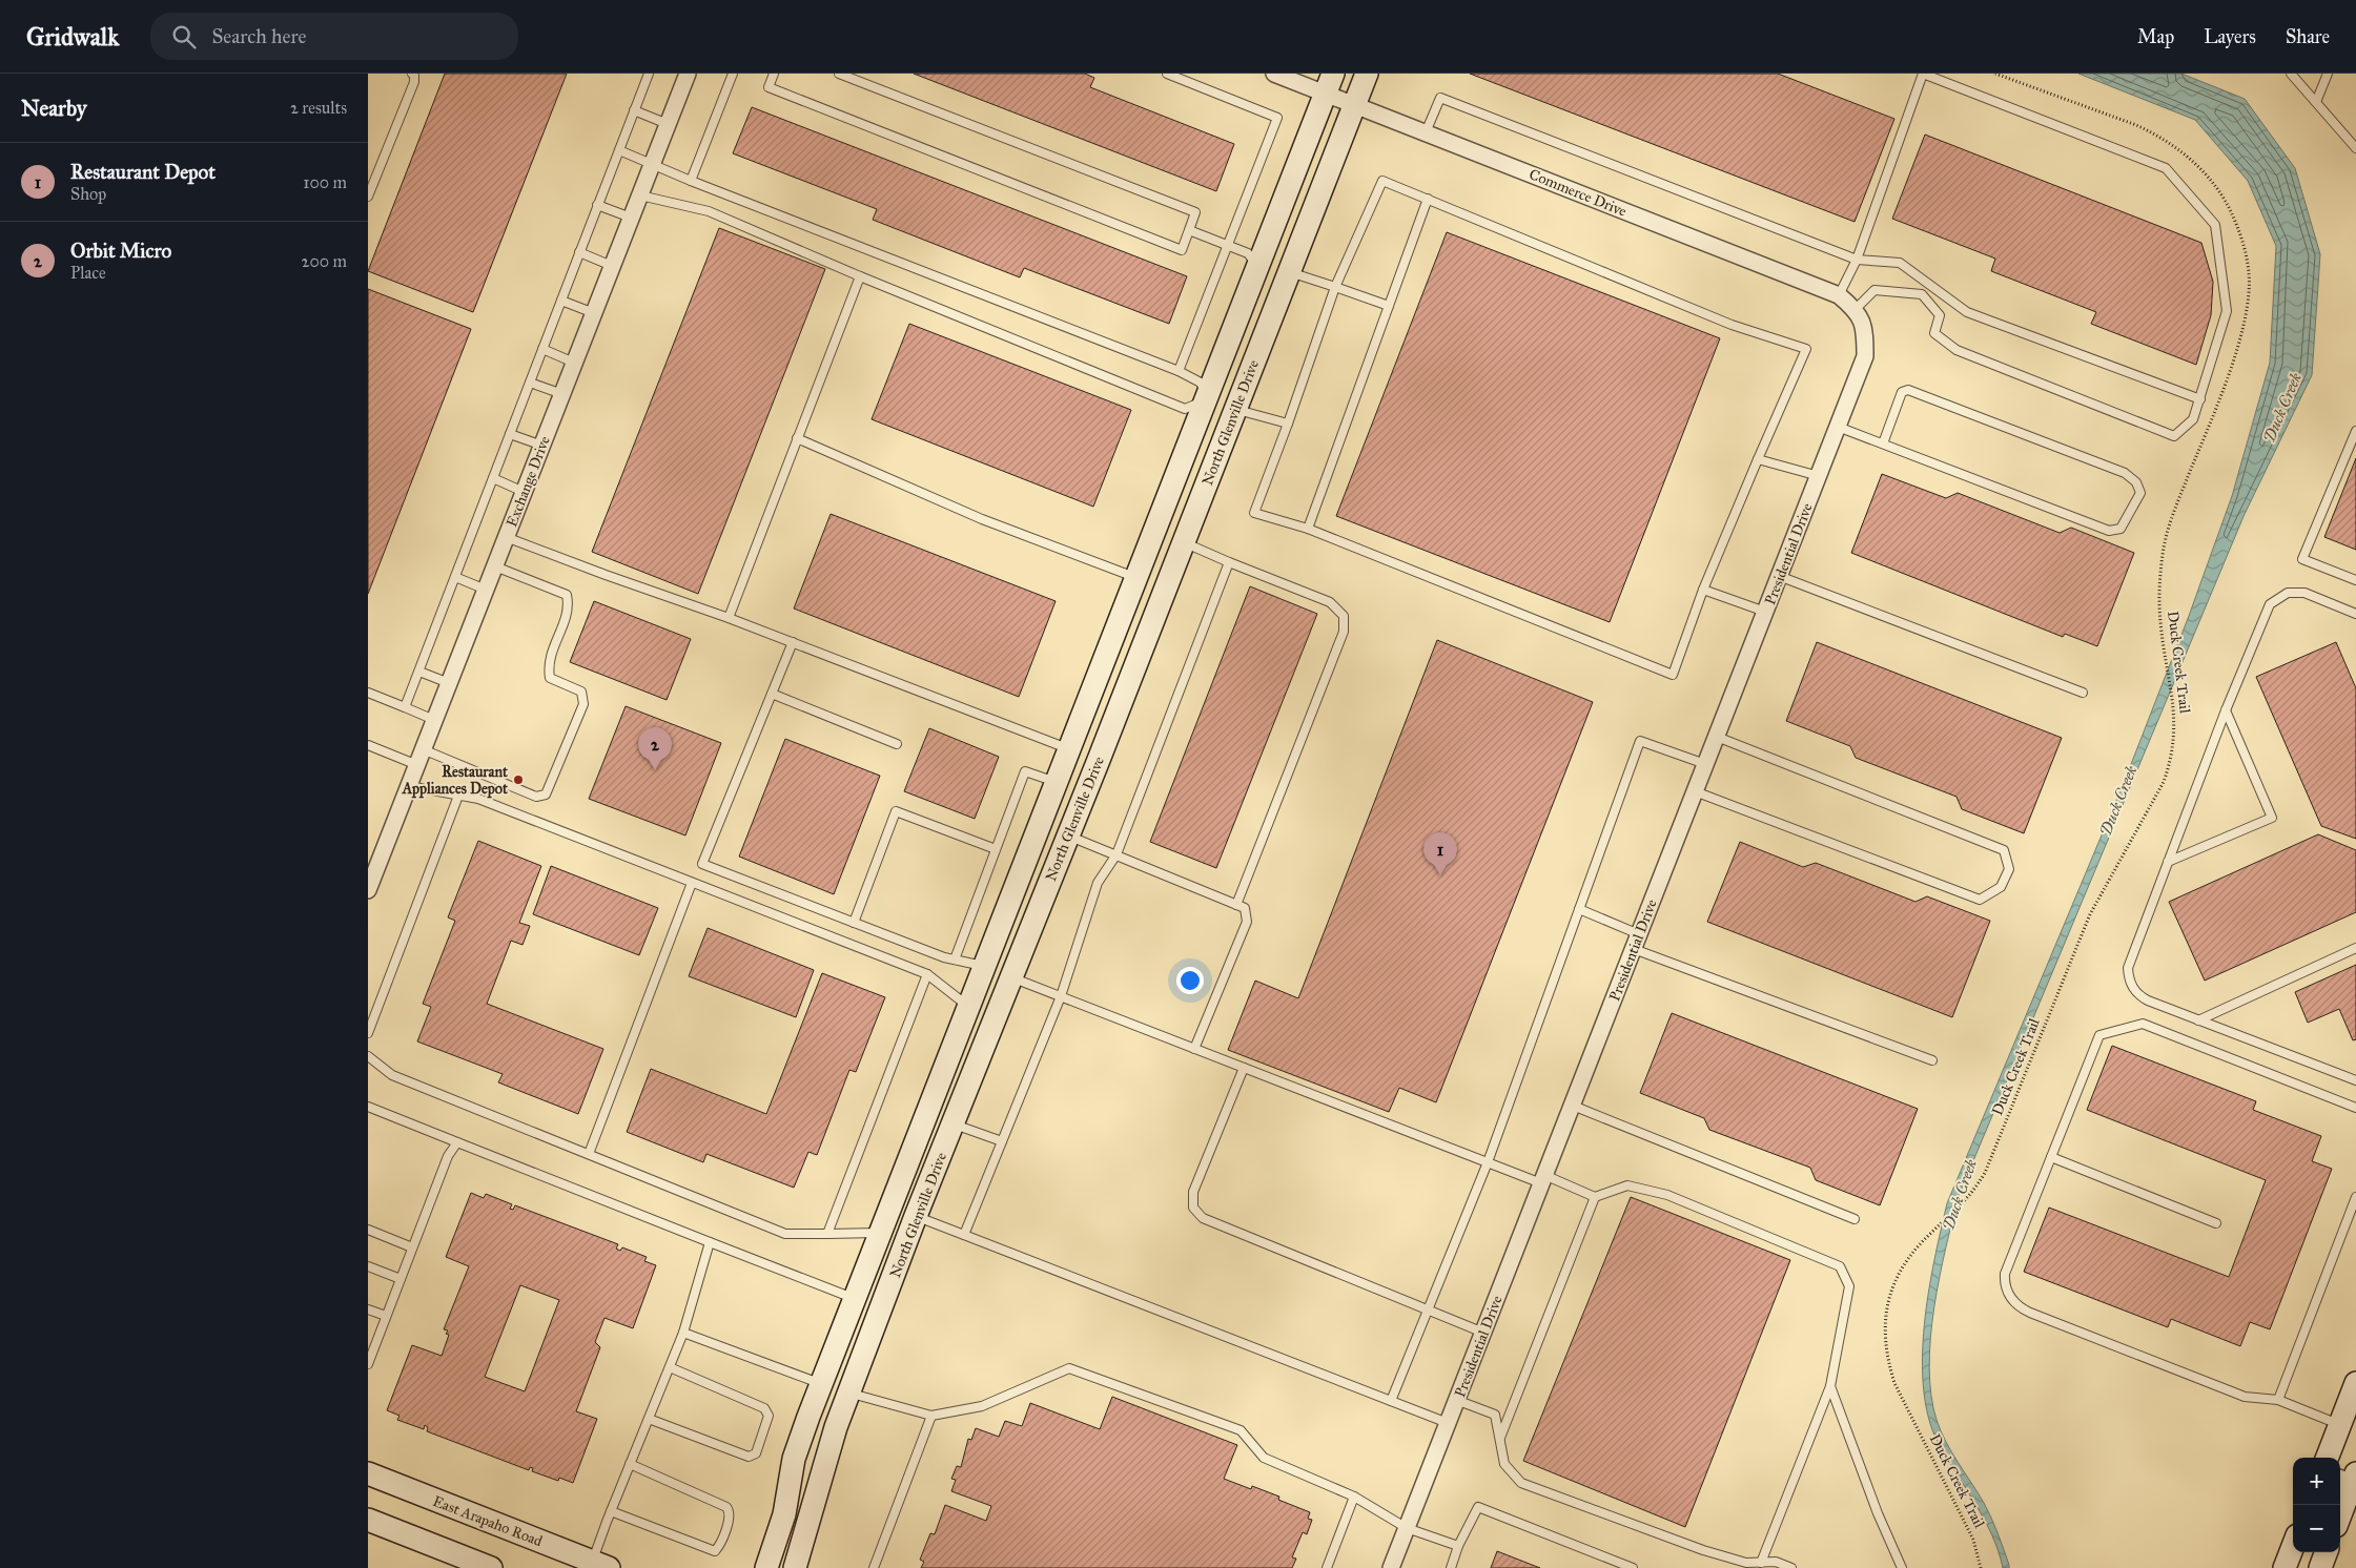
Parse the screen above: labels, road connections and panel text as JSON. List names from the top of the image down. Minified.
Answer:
{"streets":{"street":["Commerce Drive","North Glenville Drive","Exchange Drive","Presidential Drive","East Arapaho Road"],"path":["Duck Creek Trail"]},"crossings":[["Commerce Drive","North Glenville Drive"],["Commerce Drive","Presidential Drive"]],"water":["Duck Creek"],"places":["Restaurant Appliances Depot"],"page":{"header":"Gridwalk","search":"Search here","nav":["Map","Layers","Share"],"heading":["Nearby","2 results"],"list":[{"mark":"1","name":"Restaurant Depot","note":"Shop","value":"100 m"},{"mark":"2","name":"Orbit Micro","note":"Place","value":"200 m"}],"pins":["2","1"],"map_buttons":["+","−"]}}
